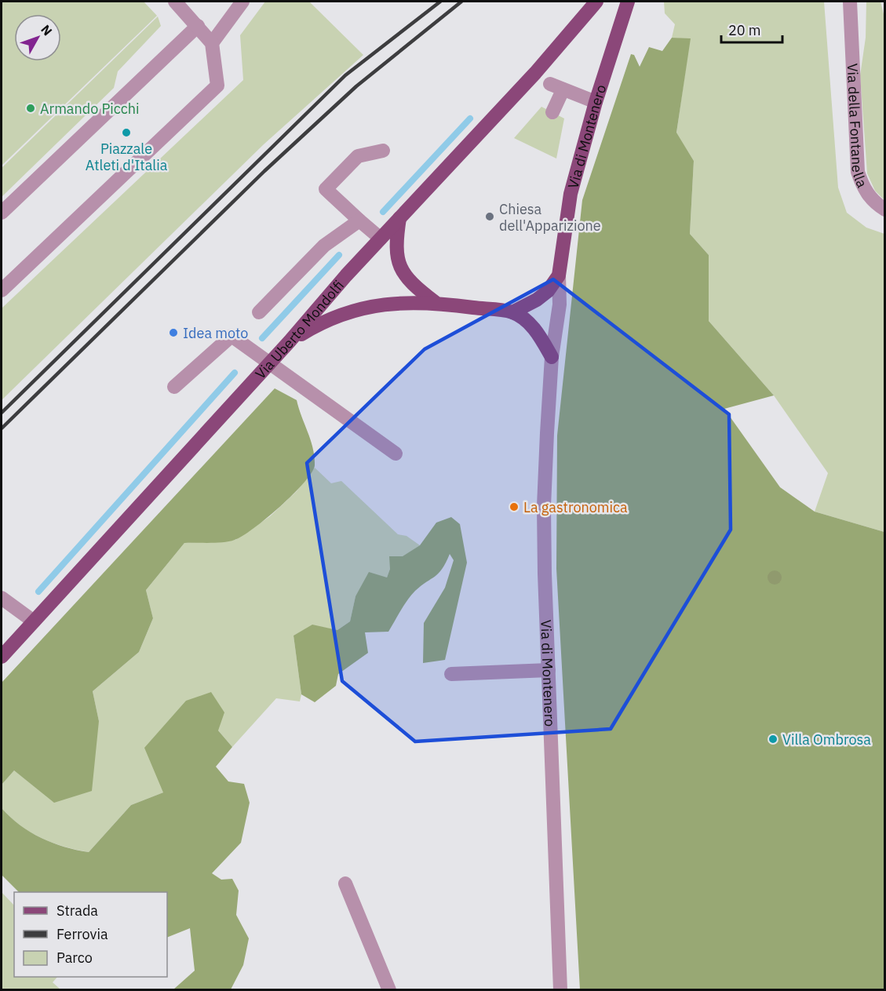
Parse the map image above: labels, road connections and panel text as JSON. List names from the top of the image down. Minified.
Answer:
{"streets":{"main road":["Via di Montenero","Via Uberto Mondolfi"],"street":["Via della Fontanella"]},"places":["Armando Picchi","Piazzale Atleti d'Italia","Chiesa dell'Apparizione","Idea moto","La gastronomica","Villa Ombrosa"],"legend":["Strada","Ferrovia","Parco"],"scale_bar":"20 m","north":"top right"}
